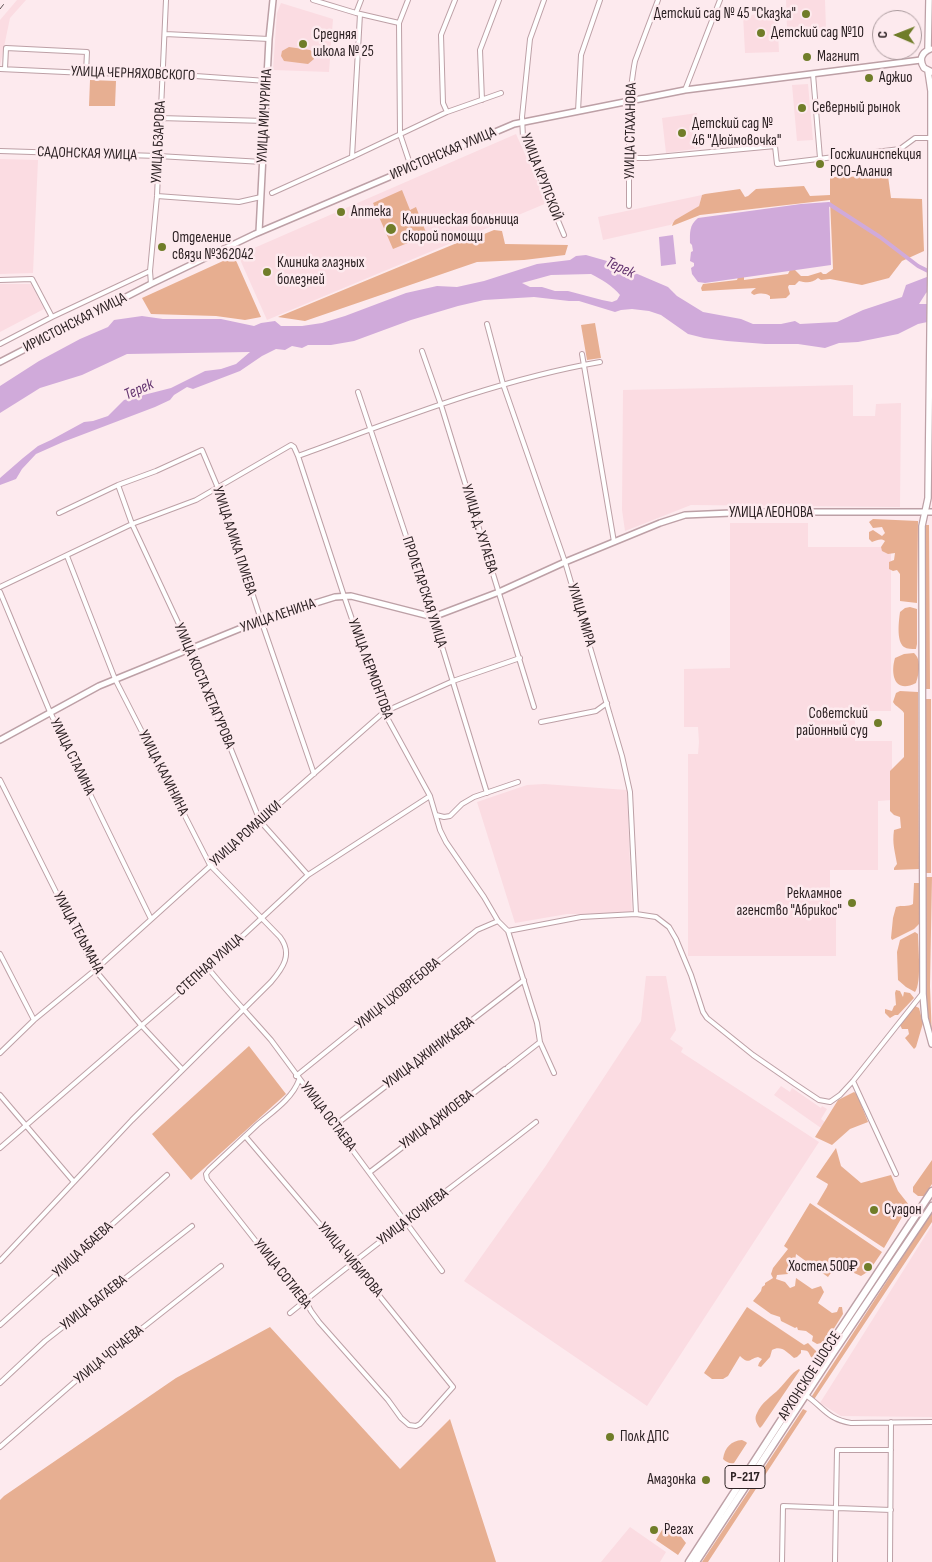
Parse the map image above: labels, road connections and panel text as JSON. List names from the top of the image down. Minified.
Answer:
{"streets":{"highway":["АРХОНСКОЕ ШОССЕ","Р-217"],"street":["УЛИЦА ЧЕРНЯХОВСКОГО","УЛИЦА МИЧУРИНА","УЛИЦА СТАХАНОВА","УЛИЦА БЗАРОВА","САДОНСКАЯ УЛИЦА","ИРИСТОНСКАЯ УЛИЦА","УЛИЦА КРУПСКОЙ","УЛИЦА ЛЕОНОВА","УЛИЦА Д. ХУГАЕВА","УЛИЦА АЛИКА ПЛИЕВА","ПРОЛЕТАРСКАЯ УЛИЦА","УЛИЦА МИРА","УЛИЦА ЛЕНИНА","УЛИЦА ЛЕРМОНТОВА","УЛИЦА КОСТА ХЕТАГУРОВА","УЛИЦА СТАЛИНА","УЛИЦА КАЛИНИНА","УЛИЦА РОМАШКИ","УЛИЦА ТЕЛЬМАНА","СТЕПНАЯ УЛИЦА","УЛИЦА ЦХОВРЕБОВА","УЛИЦА ДЖИНИКАЕВА","УЛИЦА ОСТАЕВА","УЛИЦА ДЖИОЕВА","УЛИЦА КОЧИЕВА","УЛИЦА АБАЕВА","УЛИЦА ЧИБИРОВА","УЛИЦА СОТИЕВА","УЛИЦА БАГАЕВА","УЛИЦА ЧОЧАЕВА"]},"crossings":[["УЛИЦА ЧЕРНЯХОВСКОГО","УЛИЦА МИЧУРИНА"],["УЛИЦА ЧЕРНЯХОВСКОГО","УЛИЦА БЗАРОВА"],["УЛИЦА МИЧУРИНА","САДОНСКАЯ УЛИЦА"],["УЛИЦА МИЧУРИНА","ИРИСТОНСКАЯ УЛИЦА"],["УЛИЦА СТАХАНОВА","ИРИСТОНСКАЯ УЛИЦА"],["УЛИЦА БЗАРОВА","САДОНСКАЯ УЛИЦА"],["УЛИЦА БЗАРОВА","ИРИСТОНСКАЯ УЛИЦА"],["ИРИСТОНСКАЯ УЛИЦА","УЛИЦА КРУПСКОЙ"],["УЛИЦА ЛЕОНОВА","УЛИЦА МИРА"],["УЛИЦА Д. ХУГАЕВА","УЛИЦА РОМАШКИ"],["УЛИЦА АЛИКА ПЛИЕВА","УЛИЦА ЛЕНИНА"],["УЛИЦА АЛИКА ПЛИЕВА","УЛИЦА КОСТА ХЕТАГУРОВА"],["УЛИЦА АЛИКА ПЛИЕВА","УЛИЦА РОМАШКИ"],["ПРОЛЕТАРСКАЯ УЛИЦА","УЛИЦА ЛЕНИНА"],["ПРОЛЕТАРСКАЯ УЛИЦА","УЛИЦА РОМАШКИ"],["УЛИЦА ЛЕНИНА","УЛИЦА ЛЕРМОНТОВА"],["УЛИЦА ЛЕНИНА","УЛИЦА КОСТА ХЕТАГУРОВА"],["УЛИЦА ЛЕНИНА","УЛИЦА СТАЛИНА"],["УЛИЦА ЛЕНИНА","УЛИЦА КАЛИНИНА"],["УЛИЦА ЛЕРМОНТОВА","УЛИЦА РОМАШКИ"],["УЛИЦА ЛЕРМОНТОВА","СТЕПНАЯ УЛИЦА"],["УЛИЦА ЛЕРМОНТОВА","УЛИЦА ЦХОВРЕБОВА"],["УЛИЦА КОСТА ХЕТАГУРОВА","УЛИЦА РОМАШКИ"],["УЛИЦА КОСТА ХЕТАГУРОВА","СТЕПНАЯ УЛИЦА"],["УЛИЦА СТАЛИНА","УЛИЦА РОМАШКИ"],["УЛИЦА КАЛИНИНА","УЛИЦА РОМАШКИ"],["УЛИЦА КАЛИНИНА","СТЕПНАЯ УЛИЦА"],["УЛИЦА КАЛИНИНА","УЛИЦА ОСТАЕВА"],["УЛИЦА РОМАШКИ","УЛИЦА ТЕЛЬМАНА"],["УЛИЦА ТЕЛЬМАНА","СТЕПНАЯ УЛИЦА"],["СТЕПНАЯ УЛИЦА","УЛИЦА ОСТАЕВА"],["УЛИЦА ЦХОВРЕБОВА","УЛИЦА ОСТАЕВА"],["УЛИЦА ЦХОВРЕБОВА","УЛИЦА СОТИЕВА"],["УЛИЦА ДЖИНИКАЕВА","УЛИЦА ОСТАЕВА"],["УЛИЦА ОСТАЕВА","УЛИЦА ДЖИОЕВА"],["УЛИЦА ОСТАЕВА","УЛИЦА КОЧИЕВА"],["УЛИЦА ОСТАЕВА","УЛИЦА СОТИЕВА"],["УЛИЦА КОЧИЕВА","УЛИЦА ЧИБИРОВА"],["УЛИЦА КОЧИЕВА","УЛИЦА СОТИЕВА"],["УЛИЦА ЧИБИРОВА","УЛИЦА СОТИЕВА"]],"water":["Терек"],"places":["Детский сад № 45 \"Сказка\"","Детский сад №10","Средняя школа № 25","Магнит","Аджио","Северный рынок","Детский сад № 46 \"Дюймовочка\"","Госжилинспекция РСО-Алания","Аптека","Клиническая больница скорой помощи","Отделение связи №362042","Клиника глазных болезней","Советский районный суд","Рекламное агенство \"Абрикос\"","Суадон","Хостел 500₽","Полк ДПС","Амазонка","Регах"],"north":"left"}
